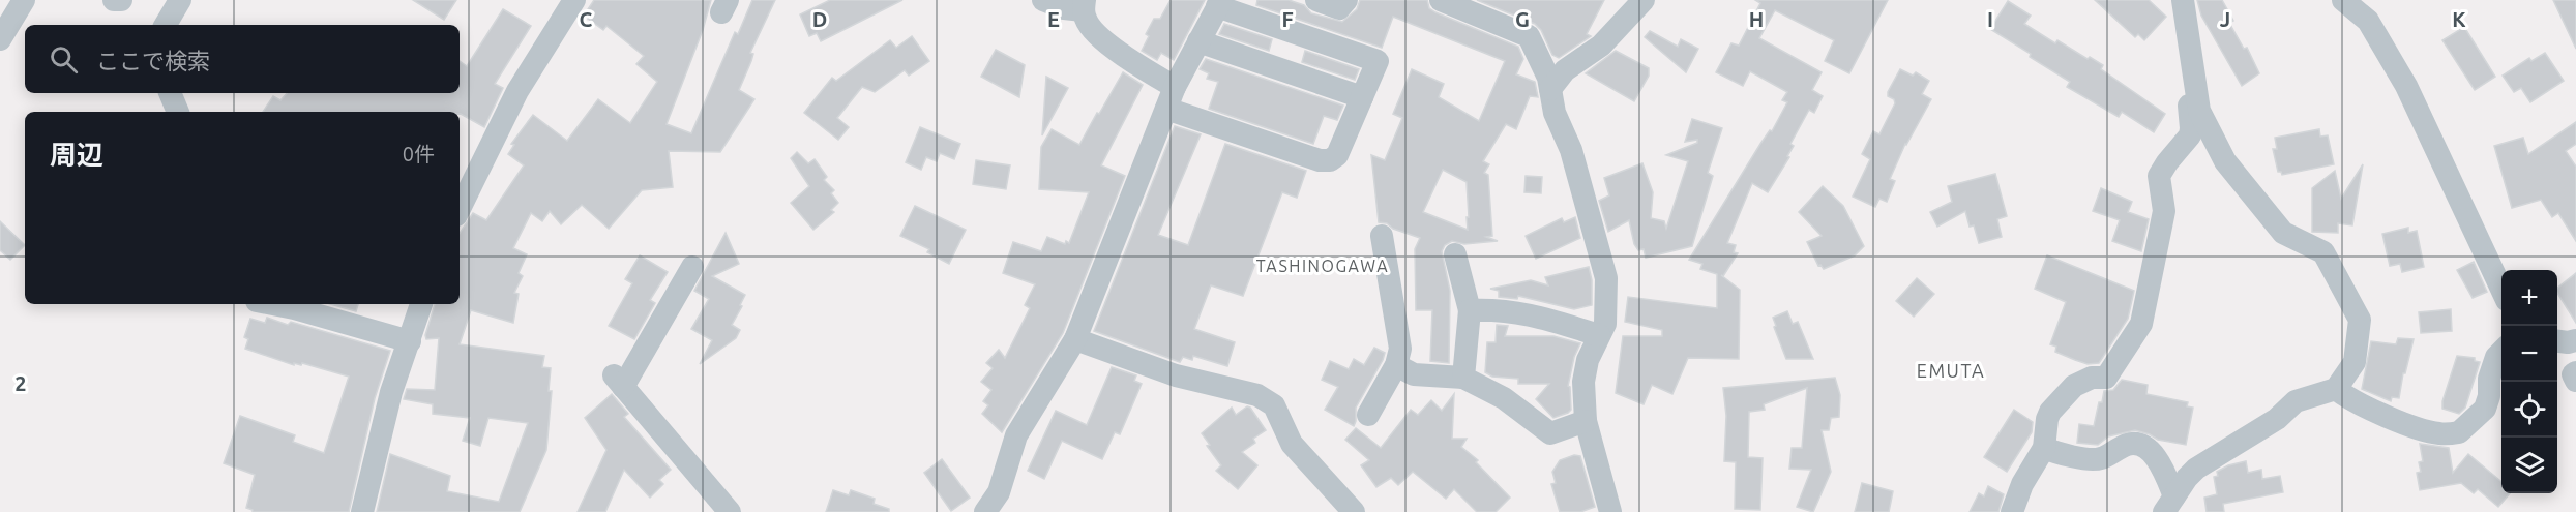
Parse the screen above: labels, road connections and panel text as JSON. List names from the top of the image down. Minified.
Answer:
{"districts":["TASHINOGAWA","EMUTA"],"page":{"search":"ここで検索","heading":["周辺","0件"],"map_buttons":["+","−"]},"grid":{"columns":["C","D","E","F","G","H","I","J","K"],"rows":["2"]}}
